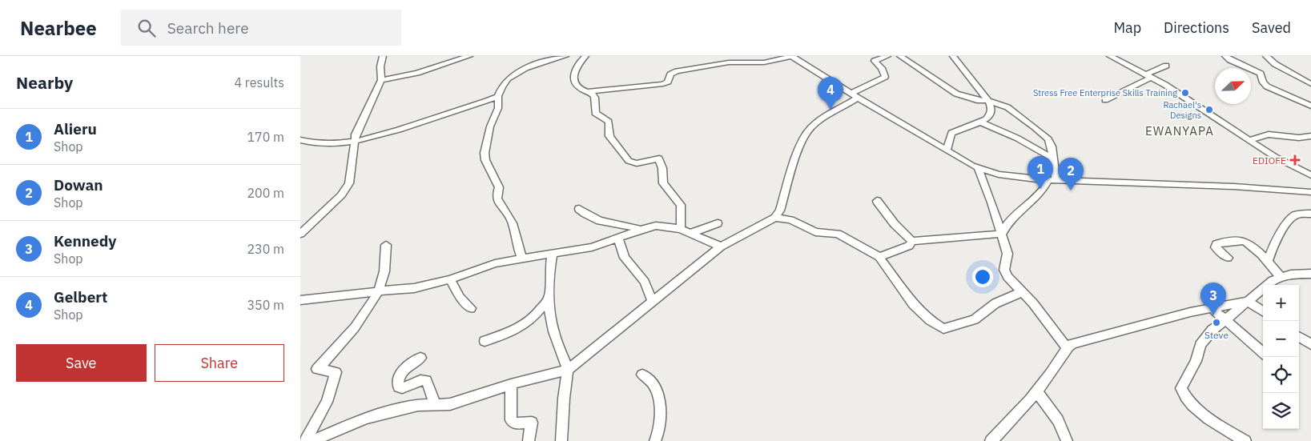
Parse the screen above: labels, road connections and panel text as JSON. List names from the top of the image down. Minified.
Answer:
{"districts":["EWANYAPA"],"places":{"other":["Stress Free Enterprise Skills Training","Rachael's Designs","Steve"],"health":["EDIOFE"]},"north":"top right","page":{"header":"Nearbee","search":"Search here","nav":["Map","Directions","Saved"],"heading":["Nearby","4 results"],"pins":["4","1","2","3"],"list":[{"mark":"1","name":"Alieru","note":"Shop","value":"170 m"},{"mark":"2","name":"Dowan","note":"Shop","value":"200 m"},{"mark":"3","name":"Kennedy","note":"Shop","value":"230 m"},{"mark":"4","name":"Gelbert","note":"Shop","value":"350 m"}],"map_buttons":["+","−"],"buttons":["Save","Share"]}}
